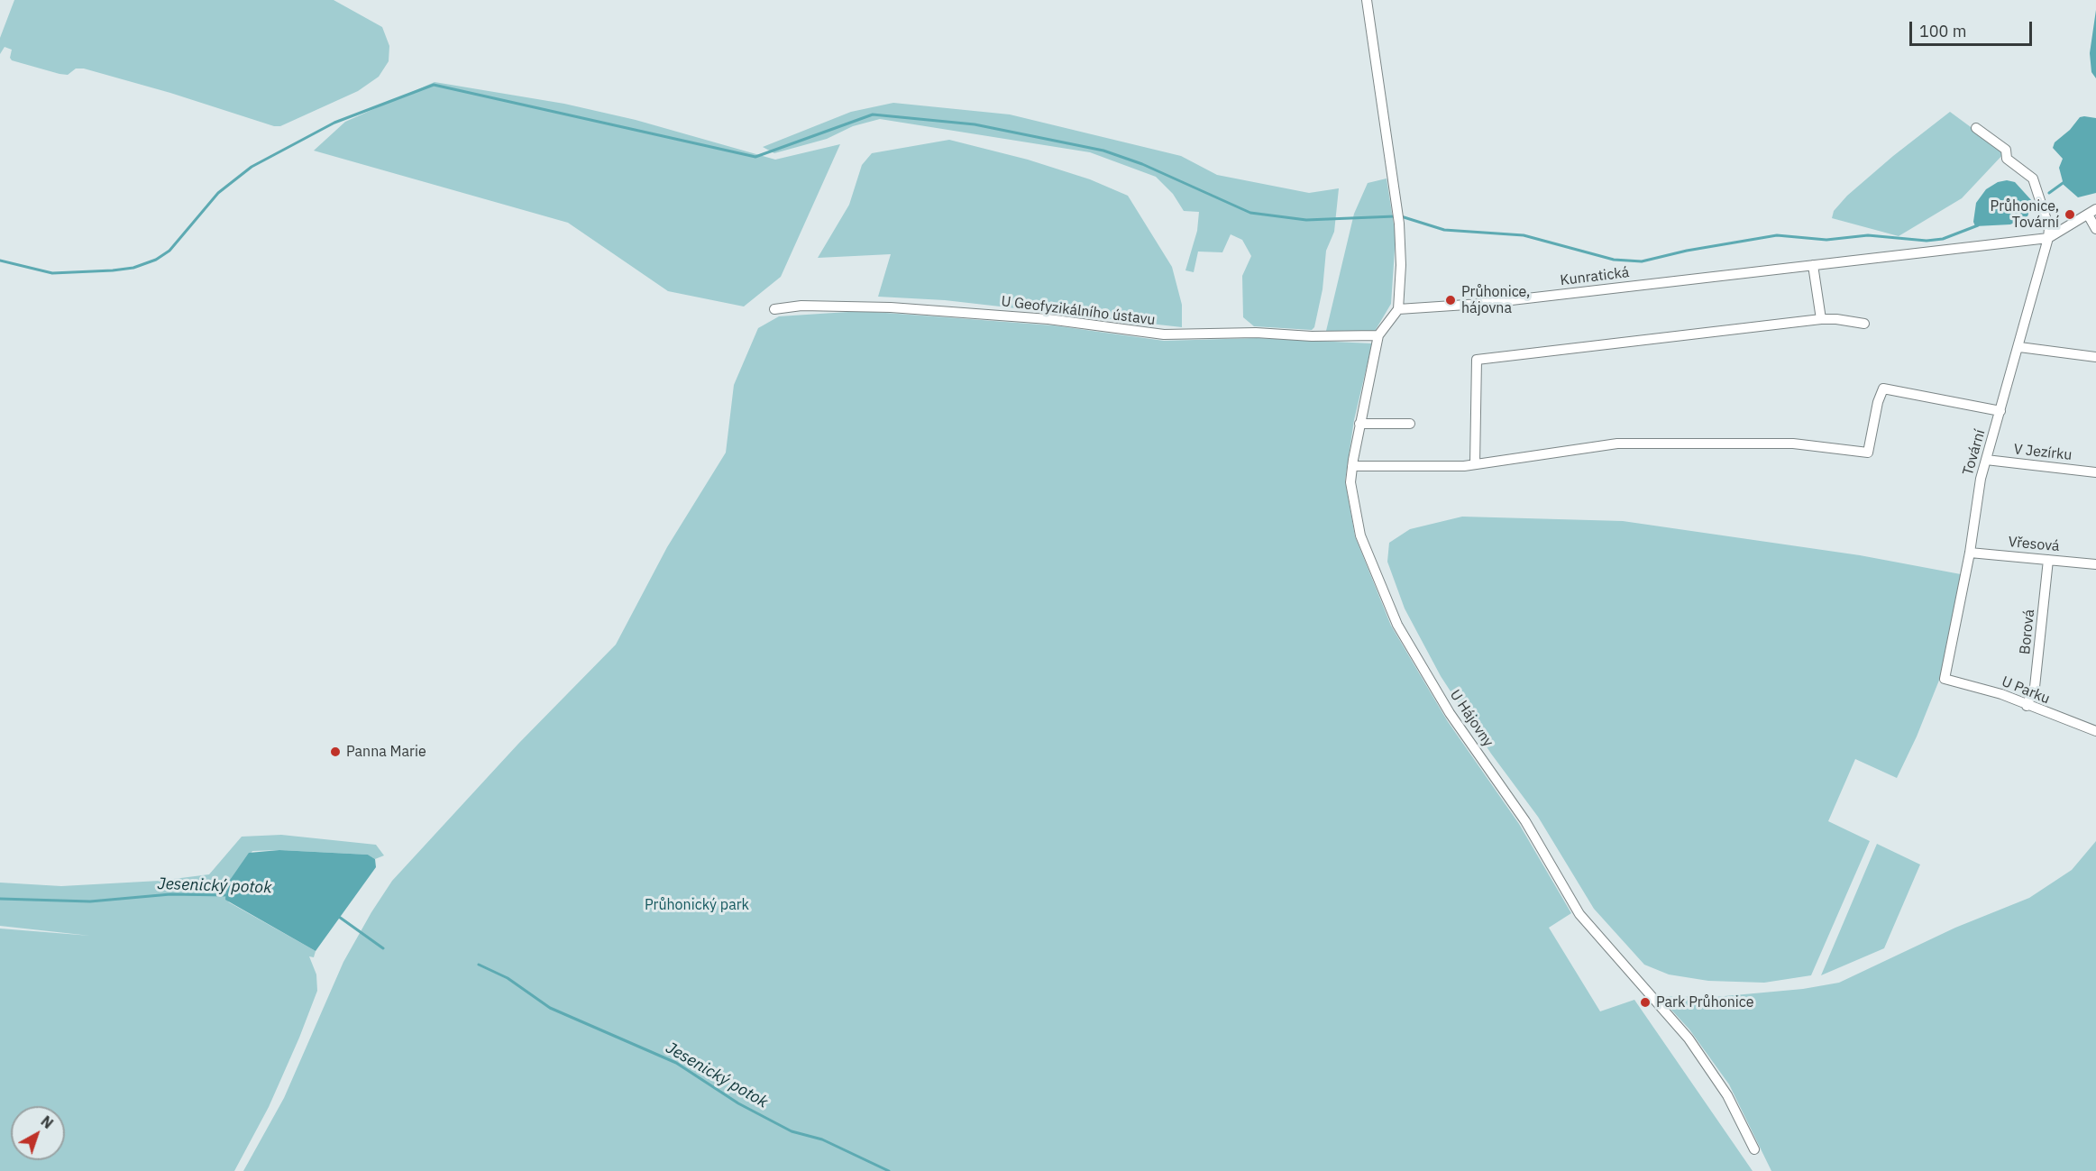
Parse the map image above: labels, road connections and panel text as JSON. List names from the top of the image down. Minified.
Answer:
{"streets":{"street":["Kunratická","U Geofyzikálního ústavu","Tovární","V Jezírku","Vřesová","Borová","U Parku","U Hájovny"]},"crossings":[["Kunratická","Tovární"],["Kunratická","U Hájovny"],["U Geofyzikálního ústavu","U Hájovny"],["Tovární","V Jezírku"],["Tovární","Vřesová"],["Tovární","U Parku"],["Vřesová","Borová"],["Borová","U Parku"]],"water":["Jesenický potok"],"parks":["Průhonický park"],"places":["Průhonice, Tovární","Průhonice, hájovna","Panna Marie","Park Průhonice"],"scale_bar":"100 m","north":"top right"}
